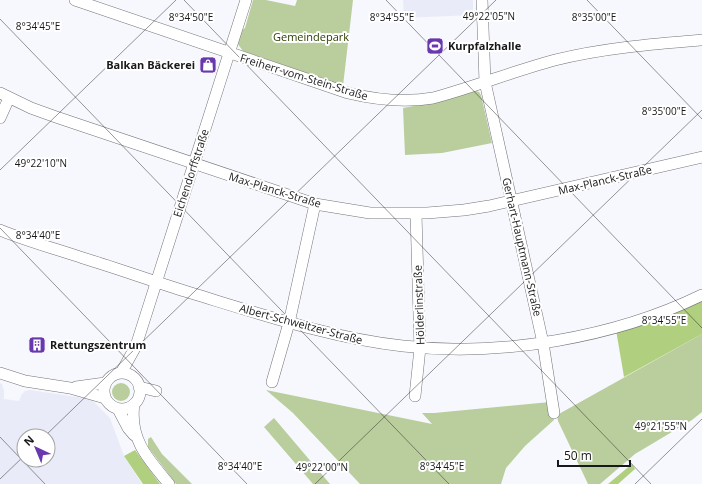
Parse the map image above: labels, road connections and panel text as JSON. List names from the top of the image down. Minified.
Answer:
{"streets":{"street":["Freiherr-vom-Stein-Straße","Eichendorffstraße","Max-Planck-Straße","Gerhart-Hauptmann-Straße","Hölderlinstraße","Albert-Schweitzer-Straße"]},"crossings":[["Freiherr-vom-Stein-Straße","Eichendorffstraße"],["Freiherr-vom-Stein-Straße","Gerhart-Hauptmann-Straße"],["Eichendorffstraße","Max-Planck-Straße"],["Eichendorffstraße","Albert-Schweitzer-Straße"],["Max-Planck-Straße","Gerhart-Hauptmann-Straße"],["Max-Planck-Straße","Hölderlinstraße"],["Gerhart-Hauptmann-Straße","Albert-Schweitzer-Straße"],["Hölderlinstraße","Albert-Schweitzer-Straße"]],"parks":["Gemeindepark"],"places":{"sports":["Kurpfalzhalle"],"shop":["Balkan Bäckerei"],"building":["Rettungszentrum"]},"scale_bar":"50 m","north":"top left","coordinates":["49°22'05\"N","8°35'00\"E","8°34'50\"E","8°34'55\"E","8°34'45\"E","49°22'10\"N","8°34'40\"E","49°21'55\"N","49°22'00\"N"]}
